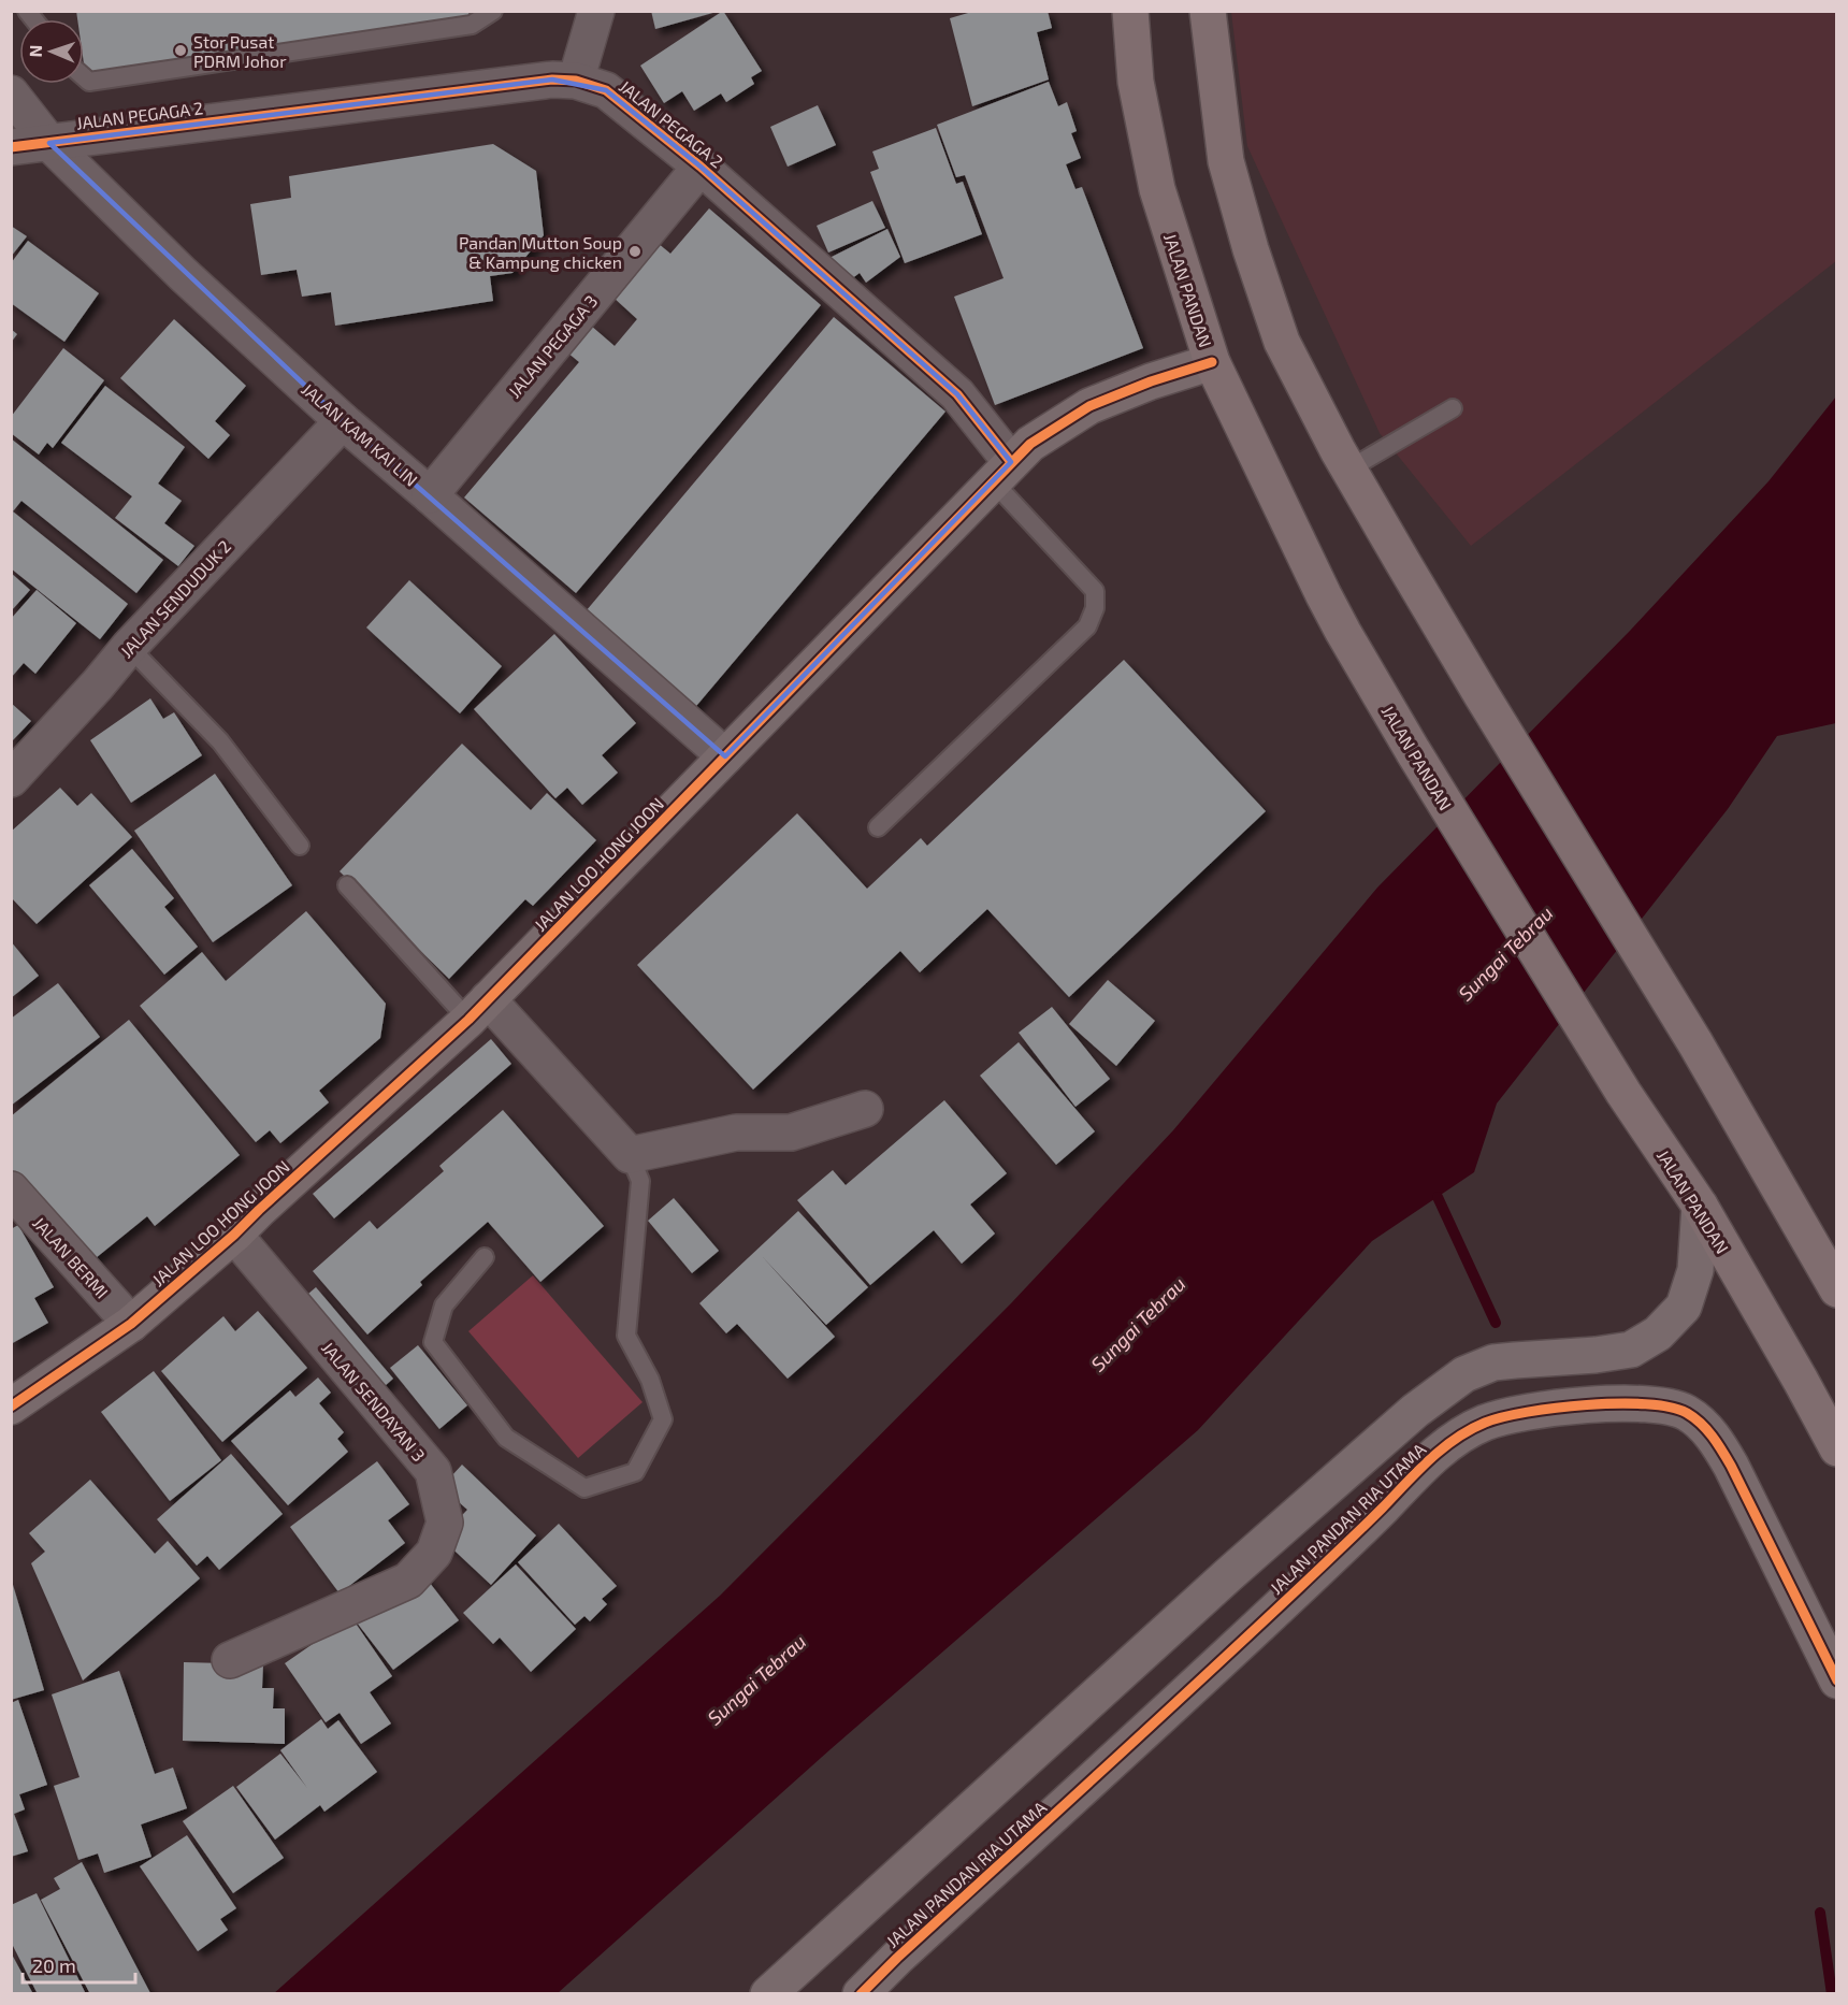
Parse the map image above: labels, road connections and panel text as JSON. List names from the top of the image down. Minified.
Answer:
{"streets":{"highway":["JALAN PANDAN"],"street":["JALAN PEGAGA 2","JALAN PEGAGA 3","JALAN KAM KAI LIN","JALAN SENDUDUK 2","JALAN LOO HONG JOON","JALAN BERMI","JALAN SENDAYAN 3","JALAN PANDAN RIA UTAMA"]},"crossings":[["JALAN PEGAGA 2","JALAN PEGAGA 3"],["JALAN PEGAGA 2","JALAN KAM KAI LIN"],["JALAN PEGAGA 2","JALAN LOO HONG JOON"],["JALAN PANDAN","JALAN LOO HONG JOON"],["JALAN PANDAN","JALAN PANDAN RIA UTAMA"],["JALAN PEGAGA 3","JALAN KAM KAI LIN"],["JALAN KAM KAI LIN","JALAN SENDUDUK 2"],["JALAN KAM KAI LIN","JALAN LOO HONG JOON"],["JALAN LOO HONG JOON","JALAN BERMI"],["JALAN LOO HONG JOON","JALAN SENDAYAN 3"]],"water":["Sungai Tebrau"],"places":["Stor Pusat PDRM Johor","Pandan Mutton Soup & Kampung chicken"],"scale_bar":"20 m","north":"left"}
